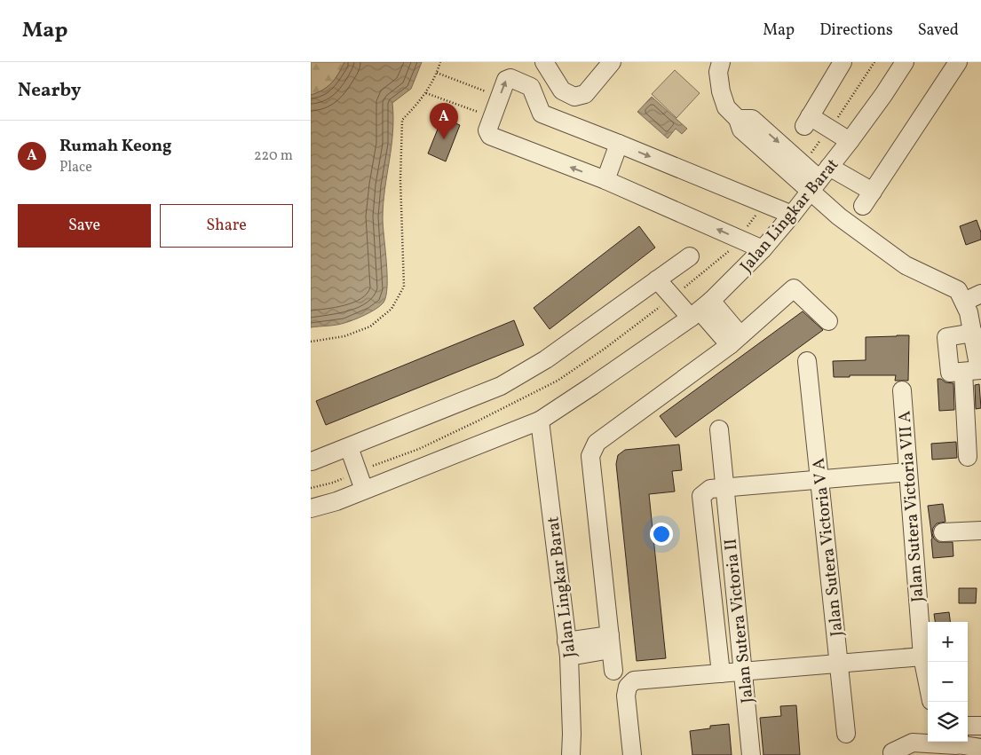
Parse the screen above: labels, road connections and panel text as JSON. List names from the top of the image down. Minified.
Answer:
{"streets":{"street":["Jalan Lingkar Barat","Jalan Sutera Victoria VII A","Jalan Sutera Victoria V A","Jalan Sutera Victoria II"]},"page":{"header":"Map","nav":["Map","Directions","Saved"],"heading":"Nearby","pins":"A","list":[{"mark":"A","name":"Rumah Keong","note":"Place","value":"220 m"}],"buttons":["Save","Share"],"map_buttons":["+","−"]}}
